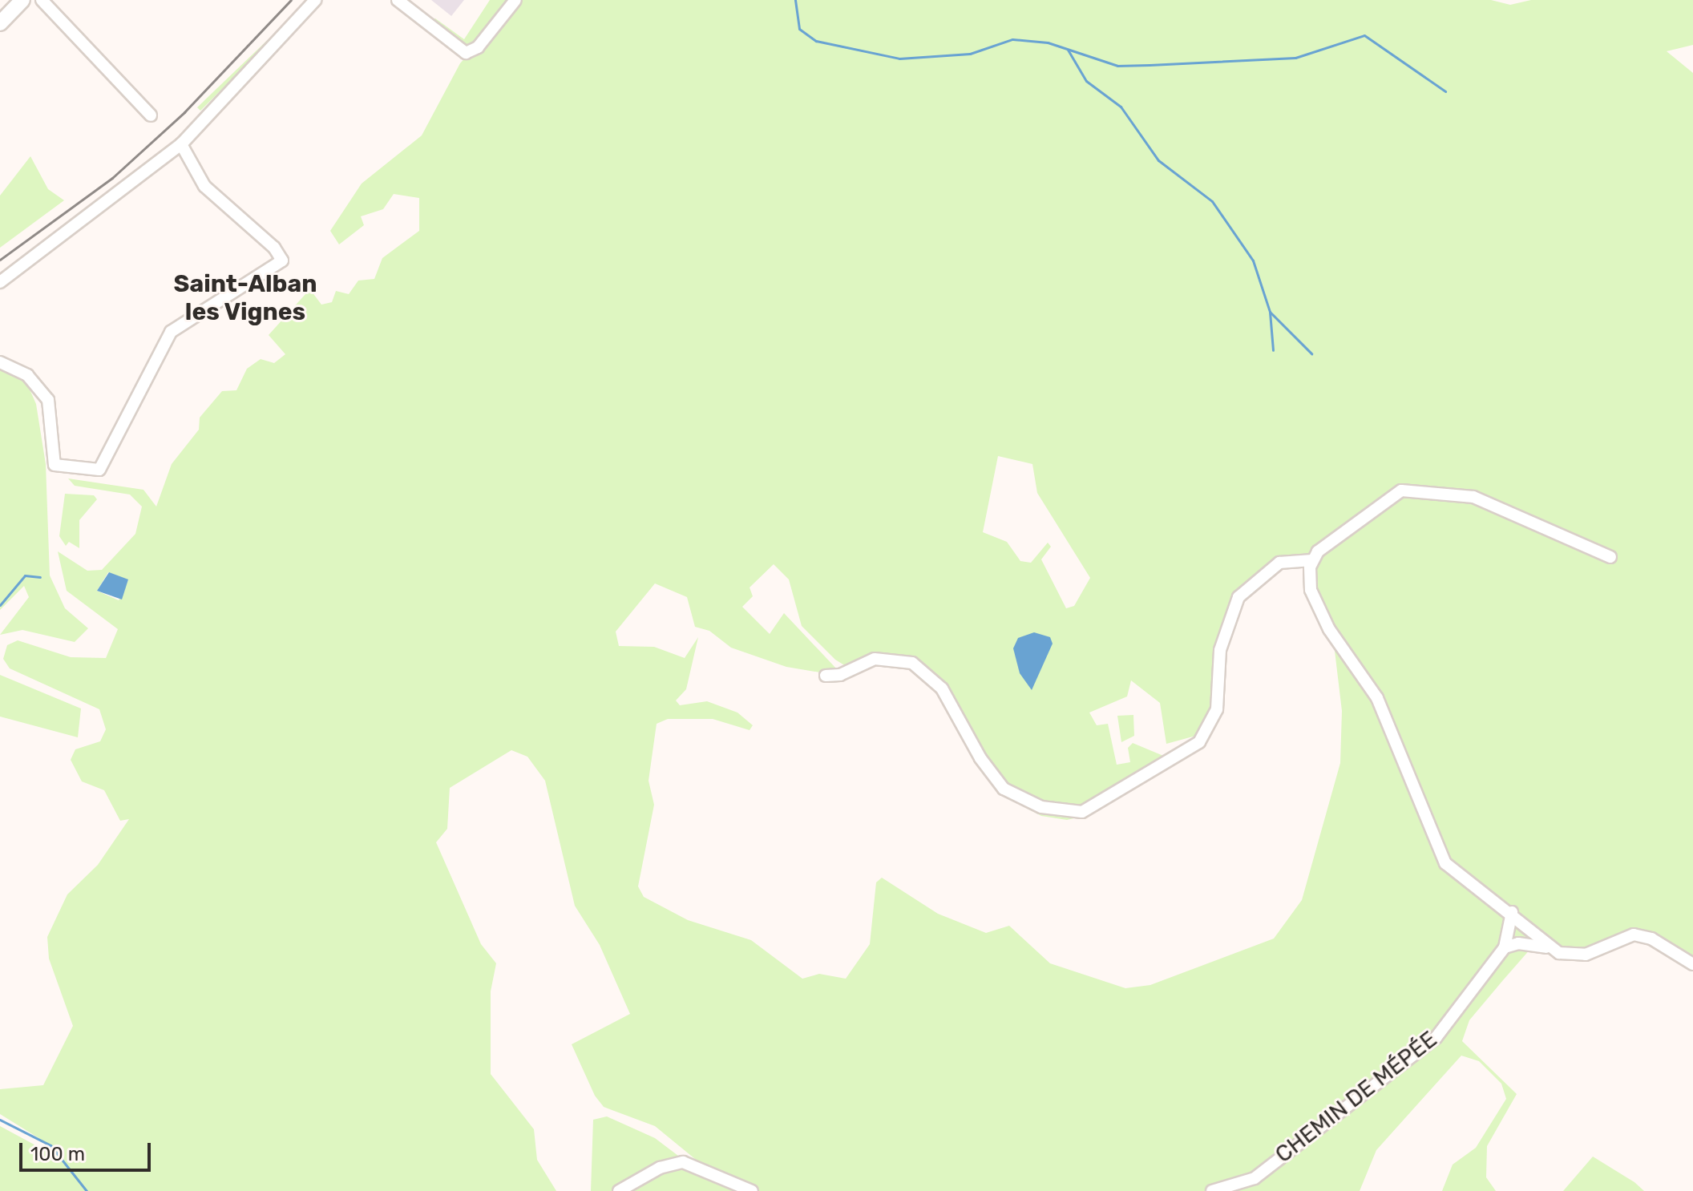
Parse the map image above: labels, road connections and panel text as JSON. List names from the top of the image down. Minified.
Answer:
{"streets":{"street":["CHEMIN DE MÉPÉE"]},"districts":["Saint-Alban les Vignes"],"scale_bar":"100 m"}
